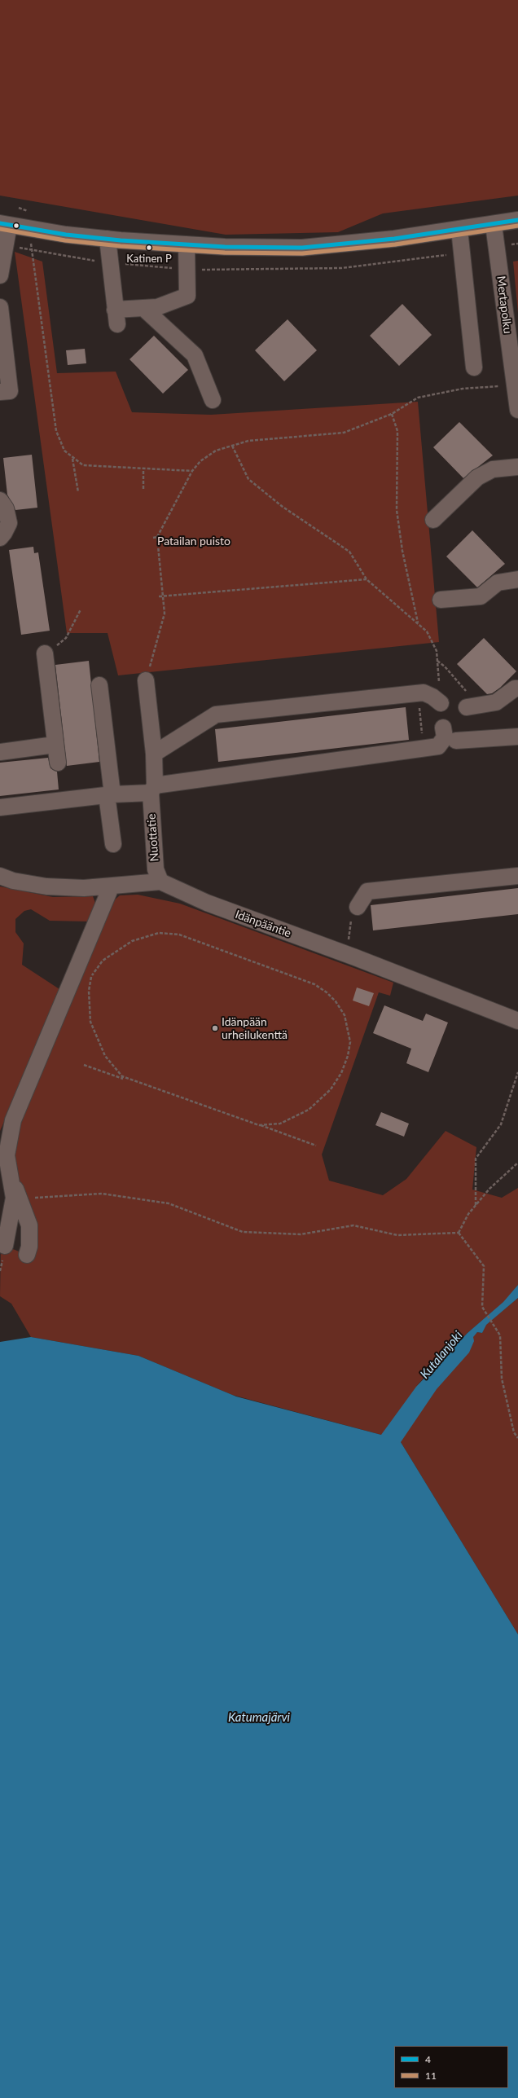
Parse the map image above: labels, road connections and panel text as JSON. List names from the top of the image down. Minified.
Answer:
{"streets":{"street":["Mertapolku","Nuottatie","Idänpääntie"]},"crossings":[["Nuottatie","Idänpääntie"]],"water":["Kutalanjoki","Katumajärvi"],"parks":["Patailan puisto"],"places":["Katinen P","Idänpään urheilukenttä"],"lines":["transit line 4","transit line 11"],"legend":["4","11"]}
